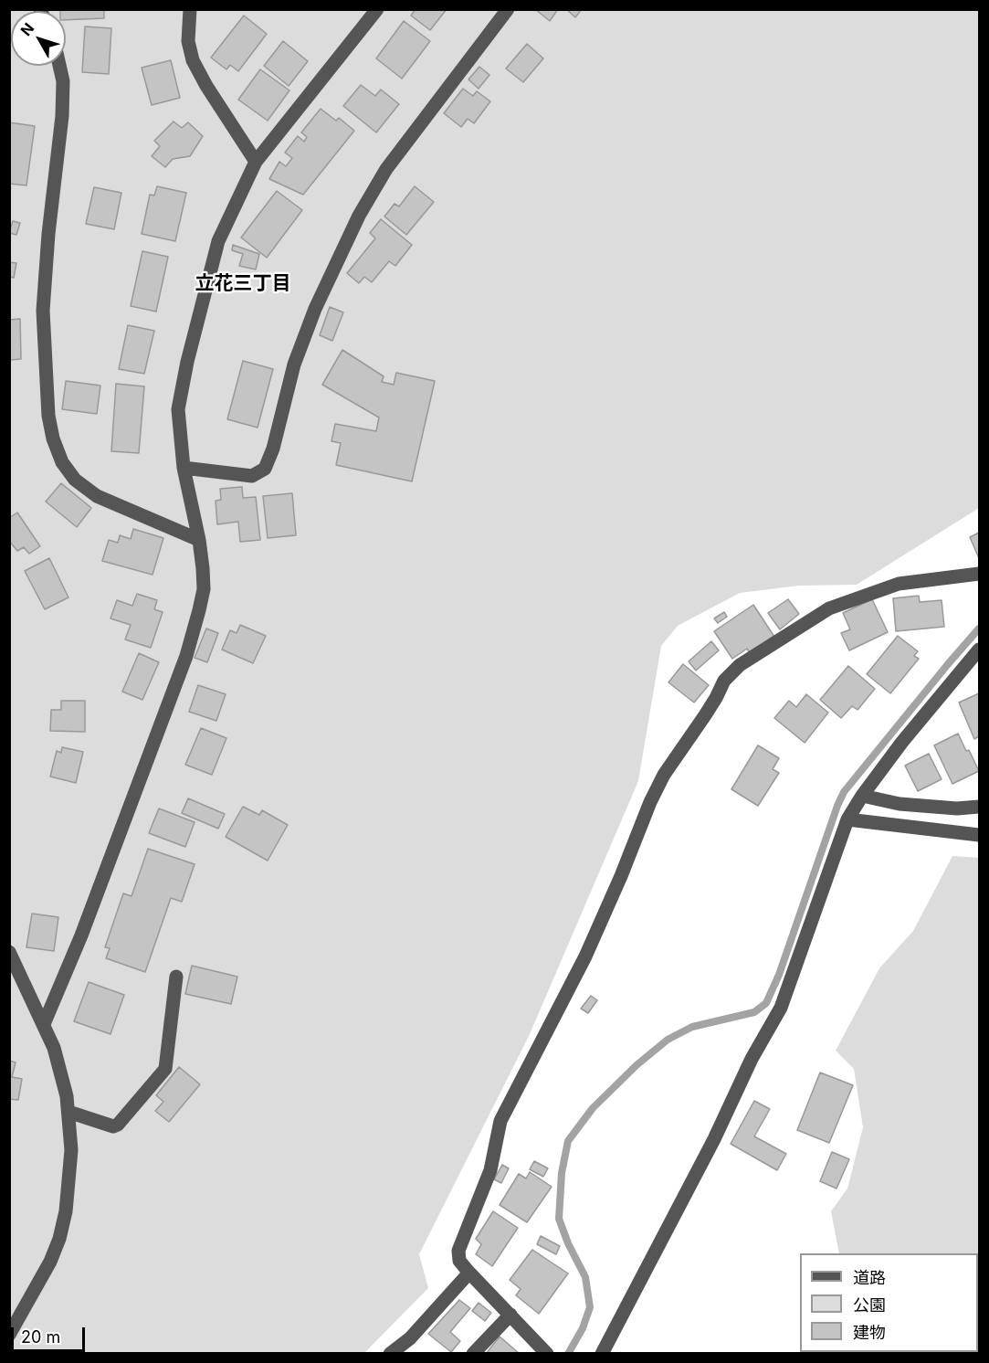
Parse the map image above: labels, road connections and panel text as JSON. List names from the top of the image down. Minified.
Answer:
{"districts":["立花三丁目"],"legend":["道路","公園","建物"],"scale_bar":"20 m","north":"top left"}
